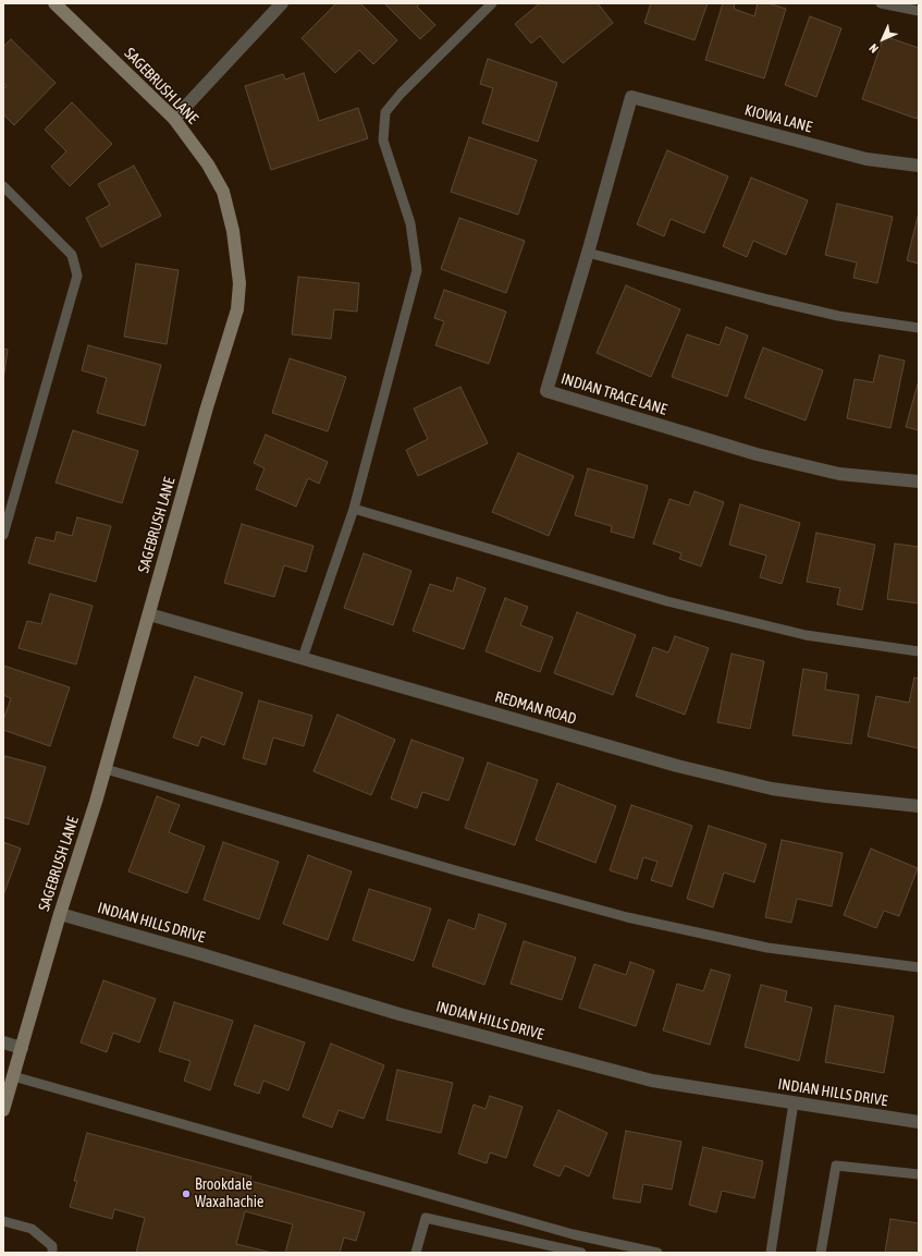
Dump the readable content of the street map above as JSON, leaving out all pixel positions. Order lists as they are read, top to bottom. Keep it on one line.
{"streets":{"street":["SAGEBRUSH LANE","KIOWA LANE","INDIAN TRACE LANE","REDMAN ROAD","INDIAN HILLS DRIVE"]},"crossings":[["SAGEBRUSH LANE","REDMAN ROAD"],["SAGEBRUSH LANE","INDIAN HILLS DRIVE"],["KIOWA LANE","INDIAN TRACE LANE"]],"places":["Brookdale Waxahachie"],"north":"bottom left"}
